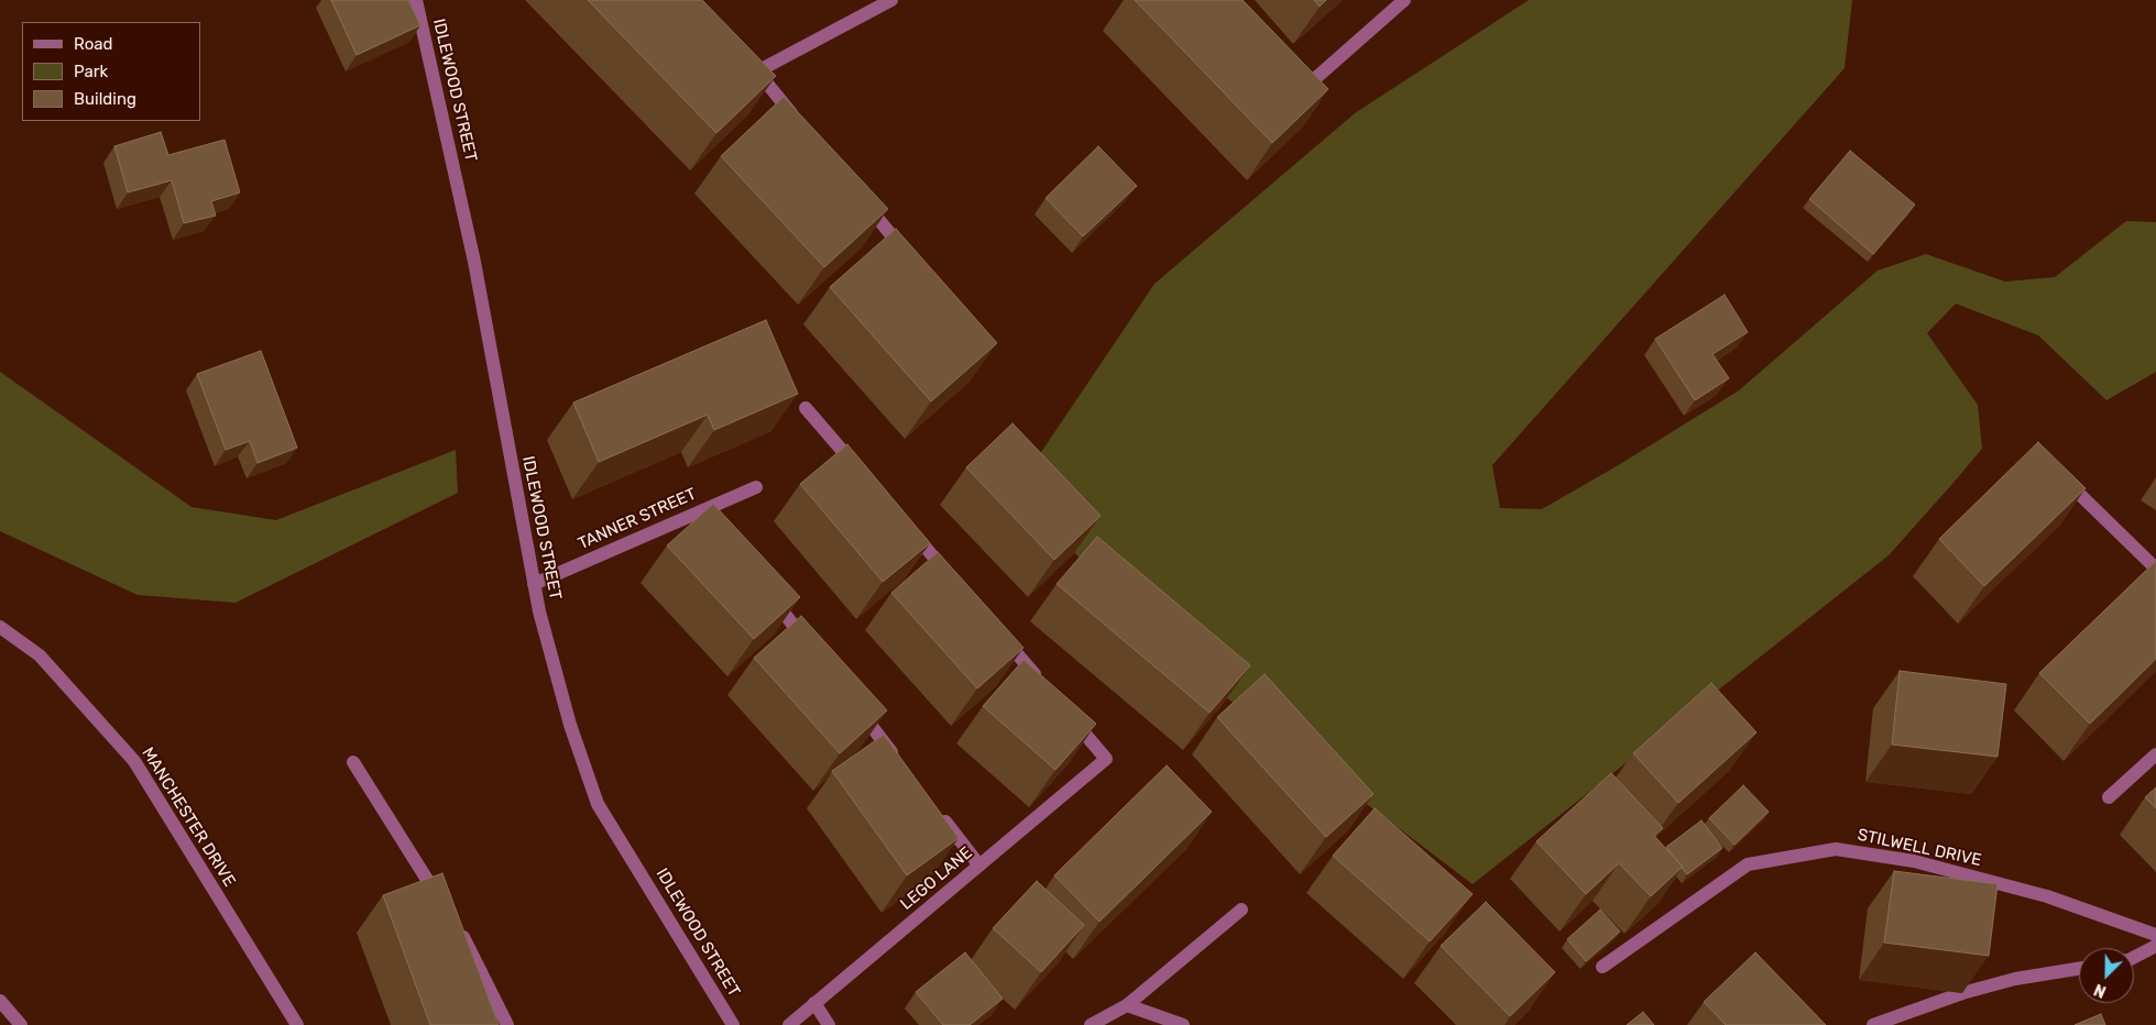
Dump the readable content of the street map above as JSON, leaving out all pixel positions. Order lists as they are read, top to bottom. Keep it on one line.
{"streets":{"street":["IDLEWOOD STREET","TANNER STREET","MANCHESTER DRIVE","STILWELL DRIVE","LEGO LANE"]},"crossings":[["IDLEWOOD STREET","TANNER STREET"]],"legend":["Road","Park","Building"],"north":"bottom left"}
